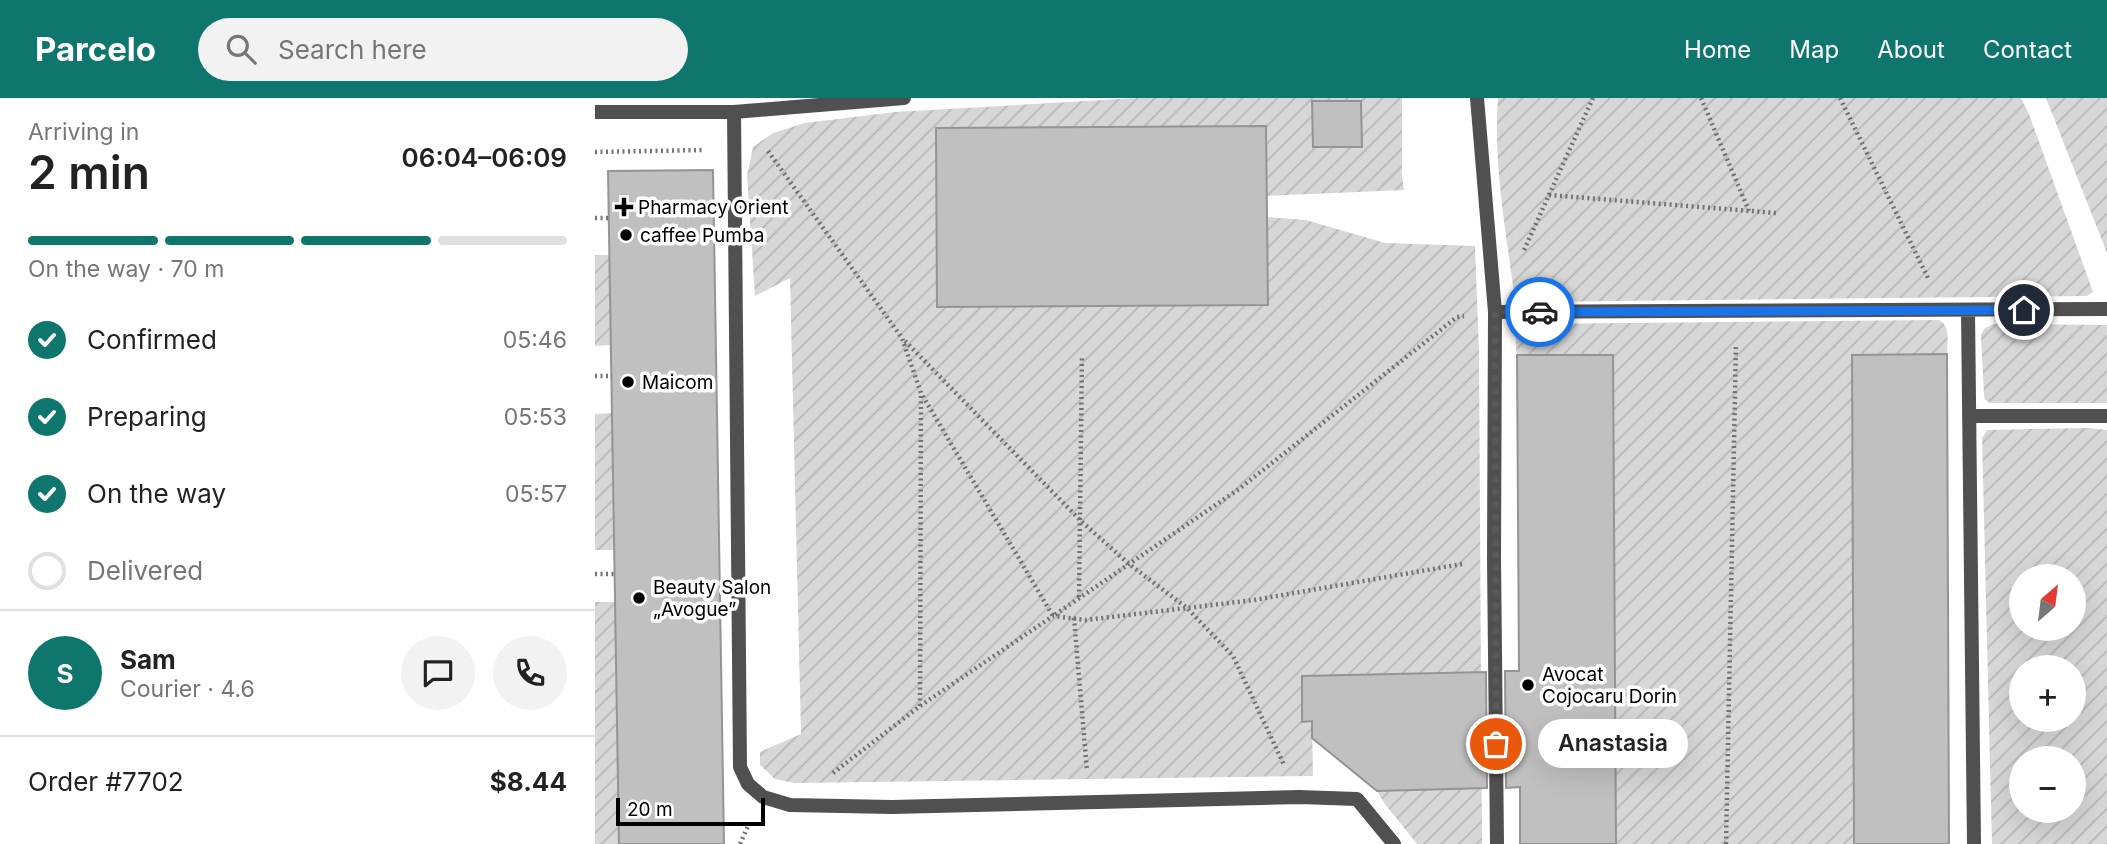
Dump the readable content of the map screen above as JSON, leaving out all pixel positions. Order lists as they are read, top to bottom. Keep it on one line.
{"places":{"health":["Pharmacy Orient"],"other":["caffee Pumba","Maicom","Beauty Salon „Avogue”","Avocat Cojocaru Dorin","Anastasia"]},"scale_bar":"20 m","north":"top right","page":{"header":"Parcelo","search":"Search here","nav":["Home","Map","About","Contact"],"heading":["2 min","Arriving in","06:04–06:09"],"panel":["Sam","Courier · 4.6","Order #7702","$8.44"],"bar":"On the way · 70 m","list":[["Confirmed","05:46"],["Preparing","05:53"],["On the way","05:57"],"Delivered"],"map_buttons":["+","−"],"round":"S","bubble":"Anastasia","scale":"20 m"}}
